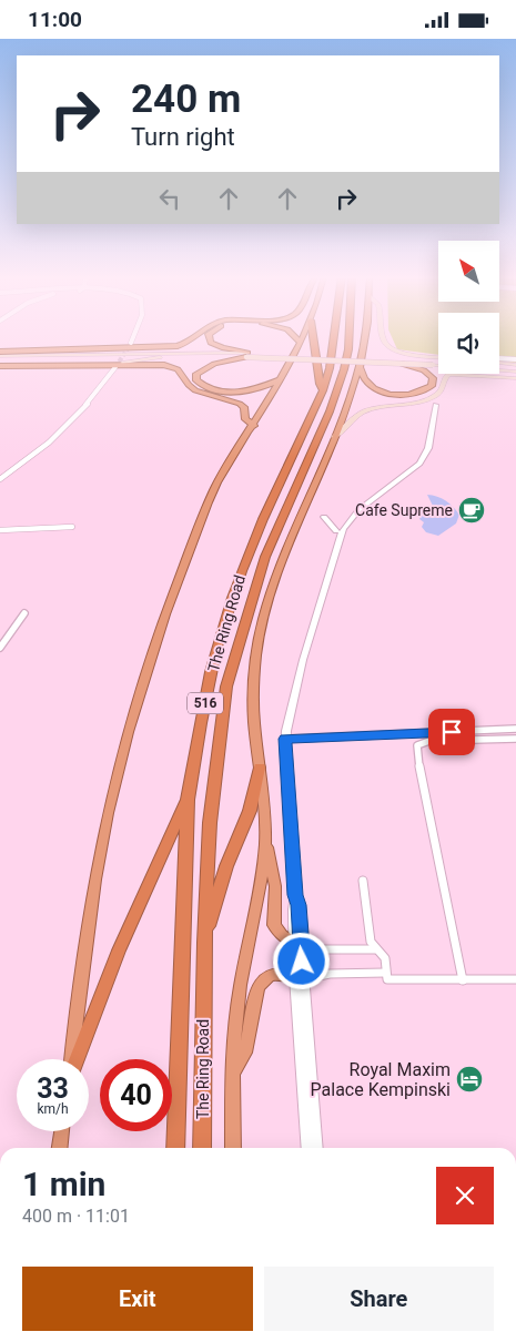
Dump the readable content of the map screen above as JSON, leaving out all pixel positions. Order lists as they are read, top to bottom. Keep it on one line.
{"streets":{"highway":["The Ring Road","516"]},"crossings":[["The Ring Road","516"]],"places":{"cafe":["Cafe Supreme"],"hotel":["Royal Maxim Palace Kempinski"]},"north":"top left","page":{"status":"11:00","turn":["240 m","Turn right"],"speed":"33 km/h","limit":"40","heading":["1 min","400 m · 11:01"],"buttons":["Exit","Share"]}}
